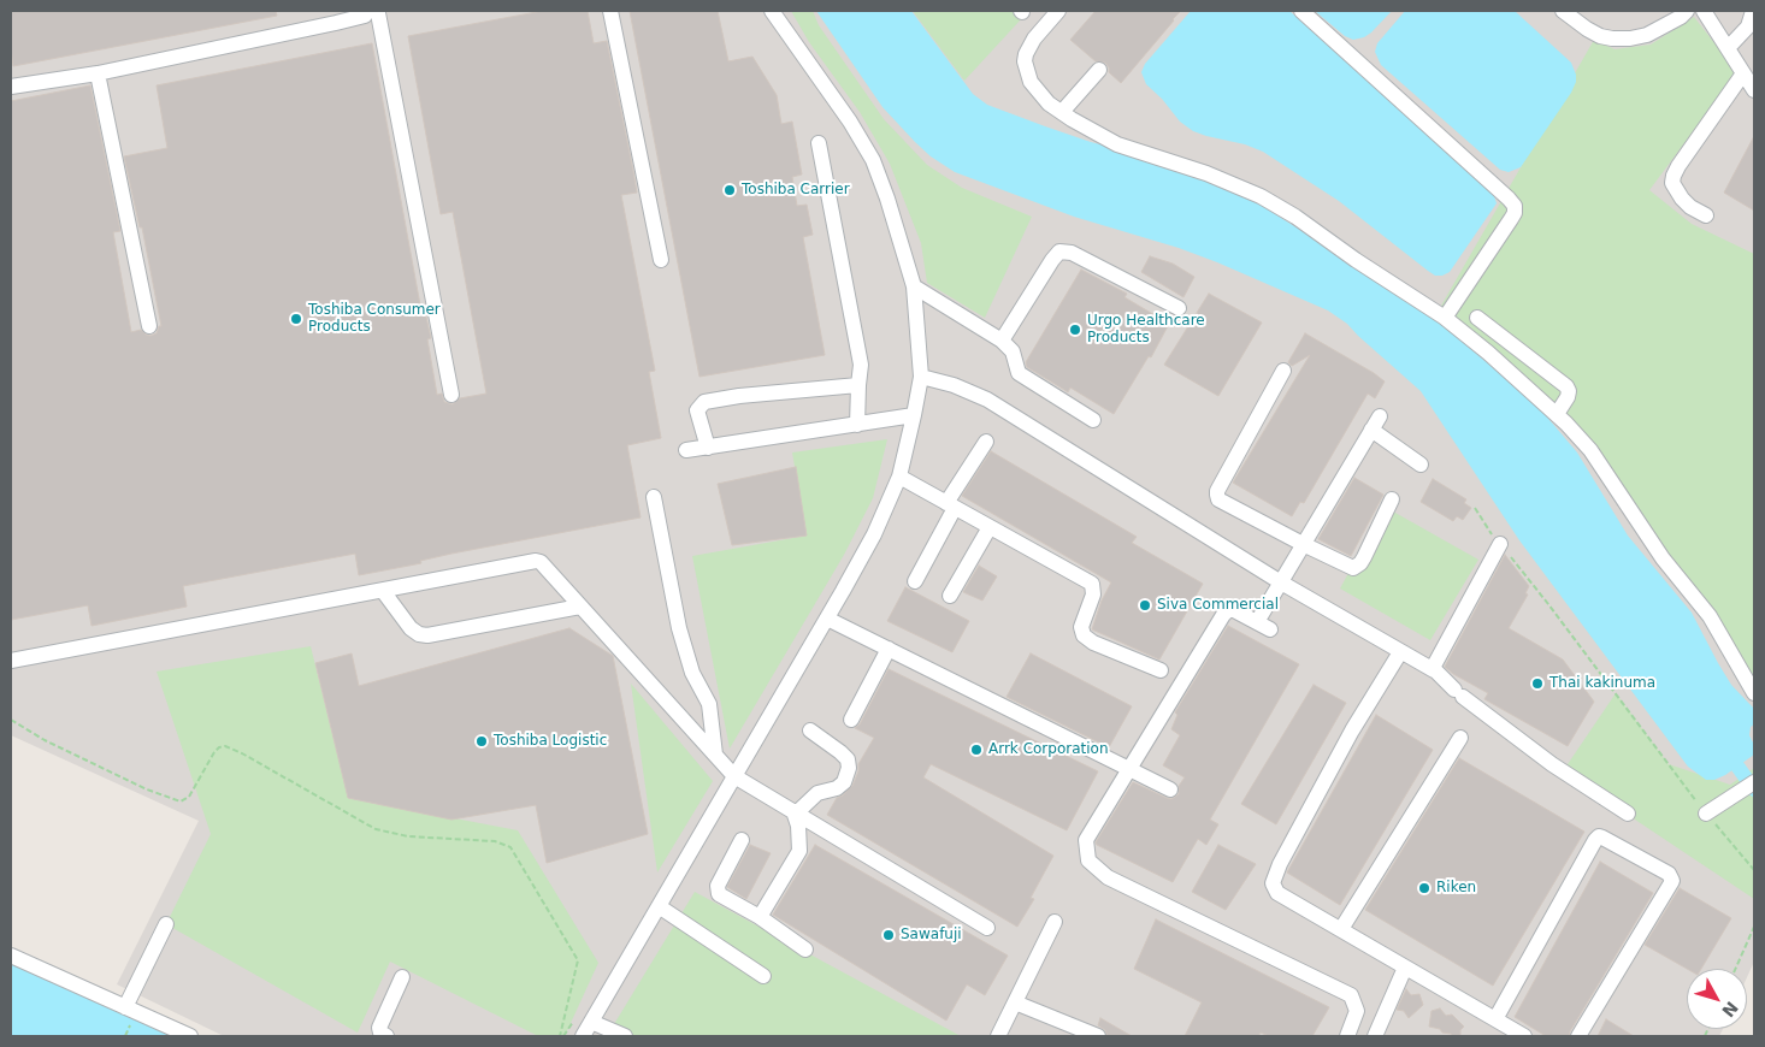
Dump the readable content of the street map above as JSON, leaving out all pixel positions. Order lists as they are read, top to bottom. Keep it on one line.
{"places":["Toshiba Carrier","Toshiba Consumer Products","Urgo Healthcare Products","Siva Commercial","Thai kakinuma","Toshiba Logistic","Arrk Corporation","Riken","Sawafuji"],"north":"bottom right"}
